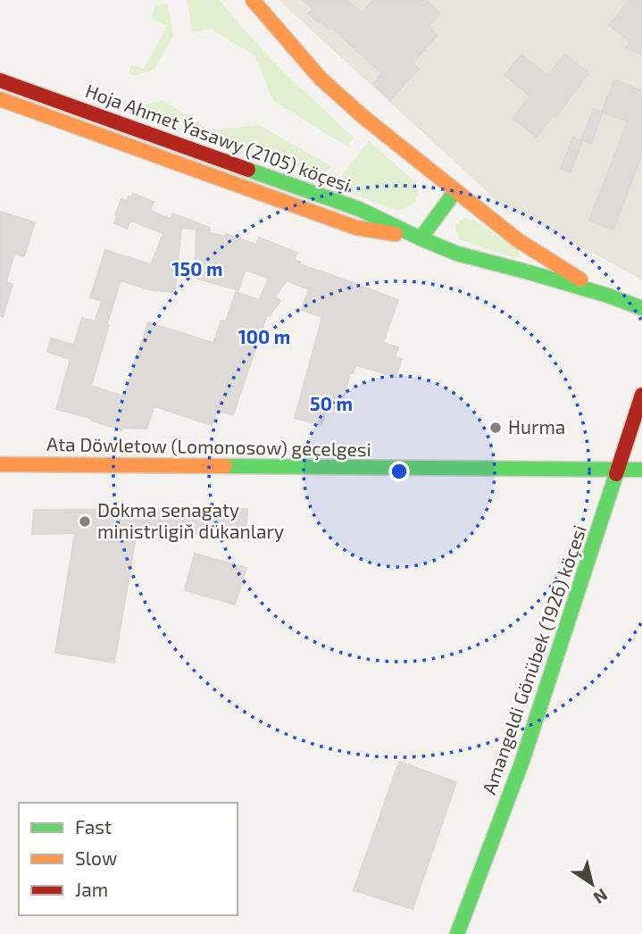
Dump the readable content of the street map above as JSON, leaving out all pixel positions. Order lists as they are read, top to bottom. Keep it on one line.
{"streets":{"street":["Hoja Ahmet Ýasawy (2105) köçesi","Ata Döwletow (Lomonosow) geçelgesi","Amangeldi Gönübek (1926) köçesi"]},"crossings":[["Ata Döwletow (Lomonosow) geçelgesi","Amangeldi Gönübek (1926) köçesi"]],"places":["Hurma","Dokma senagaty ministrligiň dükanlary"],"legend":["Fast","Slow","Jam"],"north":"bottom right","rings":["150 m","100 m","50 m"]}
